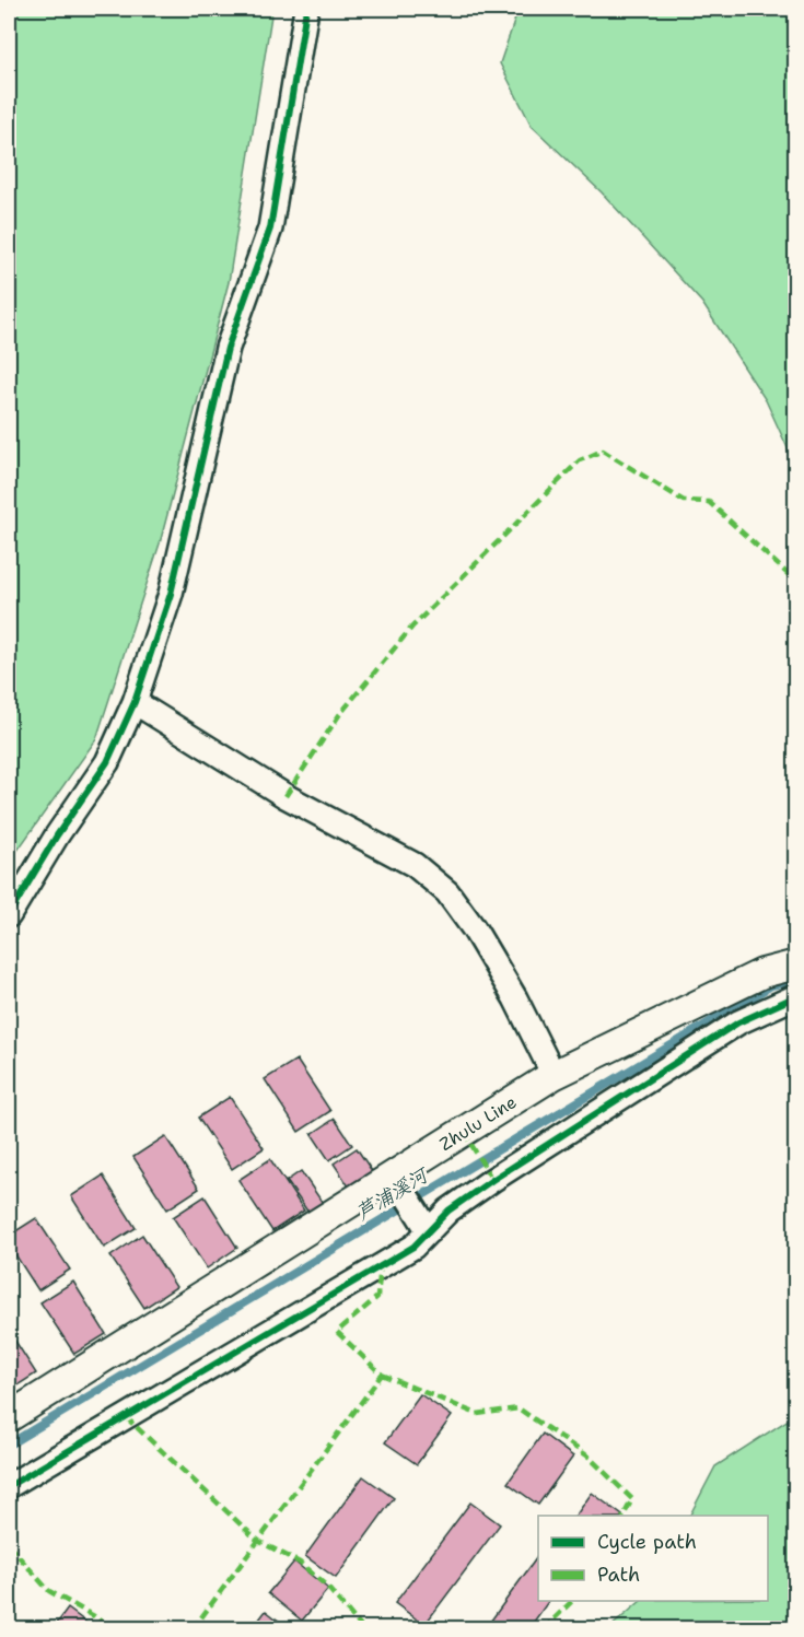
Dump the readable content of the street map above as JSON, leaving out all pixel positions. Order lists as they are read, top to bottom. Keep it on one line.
{"streets":{"street":["Zhulu Line"]},"water":["芦浦溪河"],"legend":["Cycle path","Path"]}
